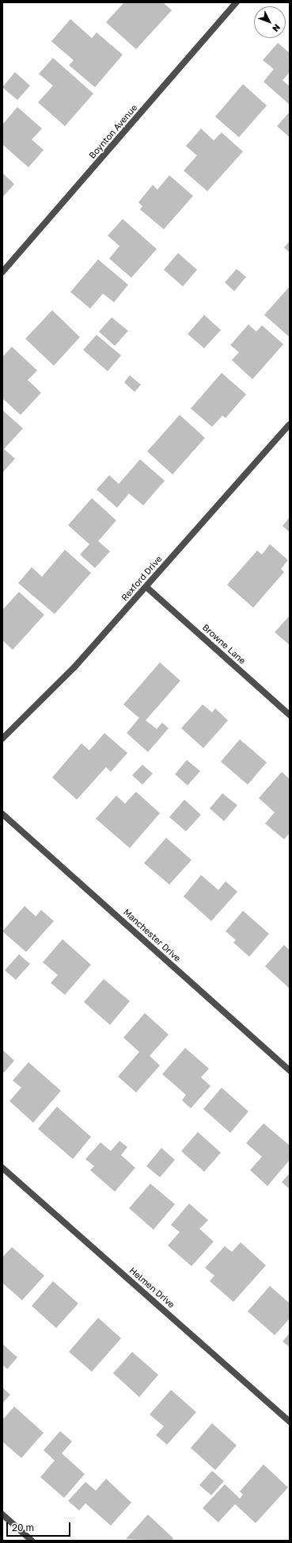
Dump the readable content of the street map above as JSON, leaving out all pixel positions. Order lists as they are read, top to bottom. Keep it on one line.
{"streets":{"street":["Boynton Avenue","Rexford Drive","Browne Lane","Manchester Drive","Helmen Drive"]},"crossings":[["Rexford Drive","Browne Lane"]],"scale_bar":"20 m","north":"bottom right"}
